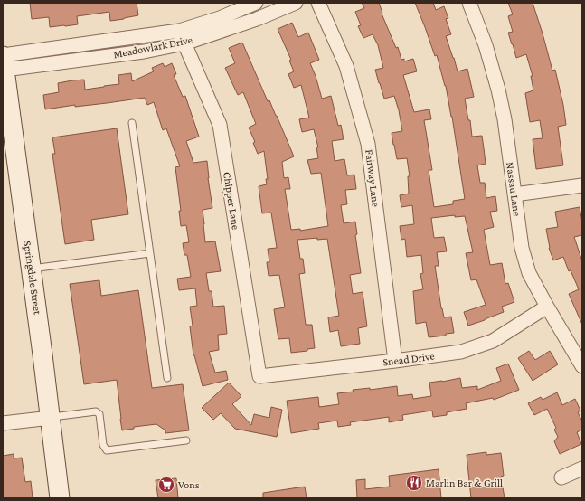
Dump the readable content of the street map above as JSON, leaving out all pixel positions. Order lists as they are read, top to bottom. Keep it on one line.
{"streets":{"main road":["Springdale Street"],"street":["Meadowlark Drive","Fairway Lane","Nassau Lane","Chipper Lane","Snead Drive"]},"crossings":[["Meadowlark Drive","Chipper Lane"],["Meadowlark Drive","Springdale Street"],["Fairway Lane","Snead Drive"],["Nassau Lane","Snead Drive"],["Chipper Lane","Snead Drive"]],"places":{"restaurant":["Marlin Bar & Grill"],"supermarket":["Vons"]}}
